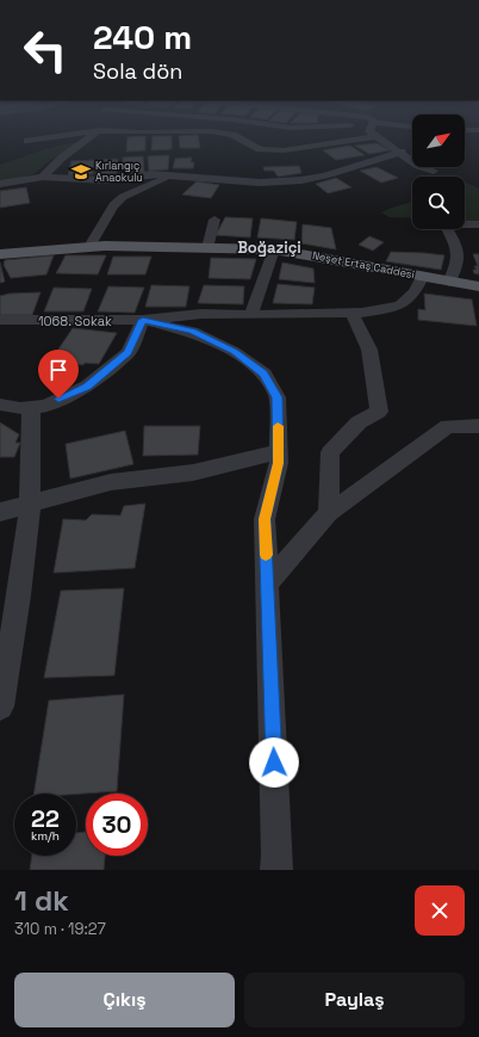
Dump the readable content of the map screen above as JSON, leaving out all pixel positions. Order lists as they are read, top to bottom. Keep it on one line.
{"streets":{"main road":["Neşet Ertaş Caddesi"],"street":["1068. Sokak"]},"districts":["Boğaziçi"],"places":{"school or university":["Kırlangıç Anaokulu"]},"north":"top right","page":{"turn":["240 m","Sola dön"],"speed":"22 km/h","limit":"30","heading":["1 dk","310 m · 19:27"],"buttons":["Çıkış","Paylaş"]}}
